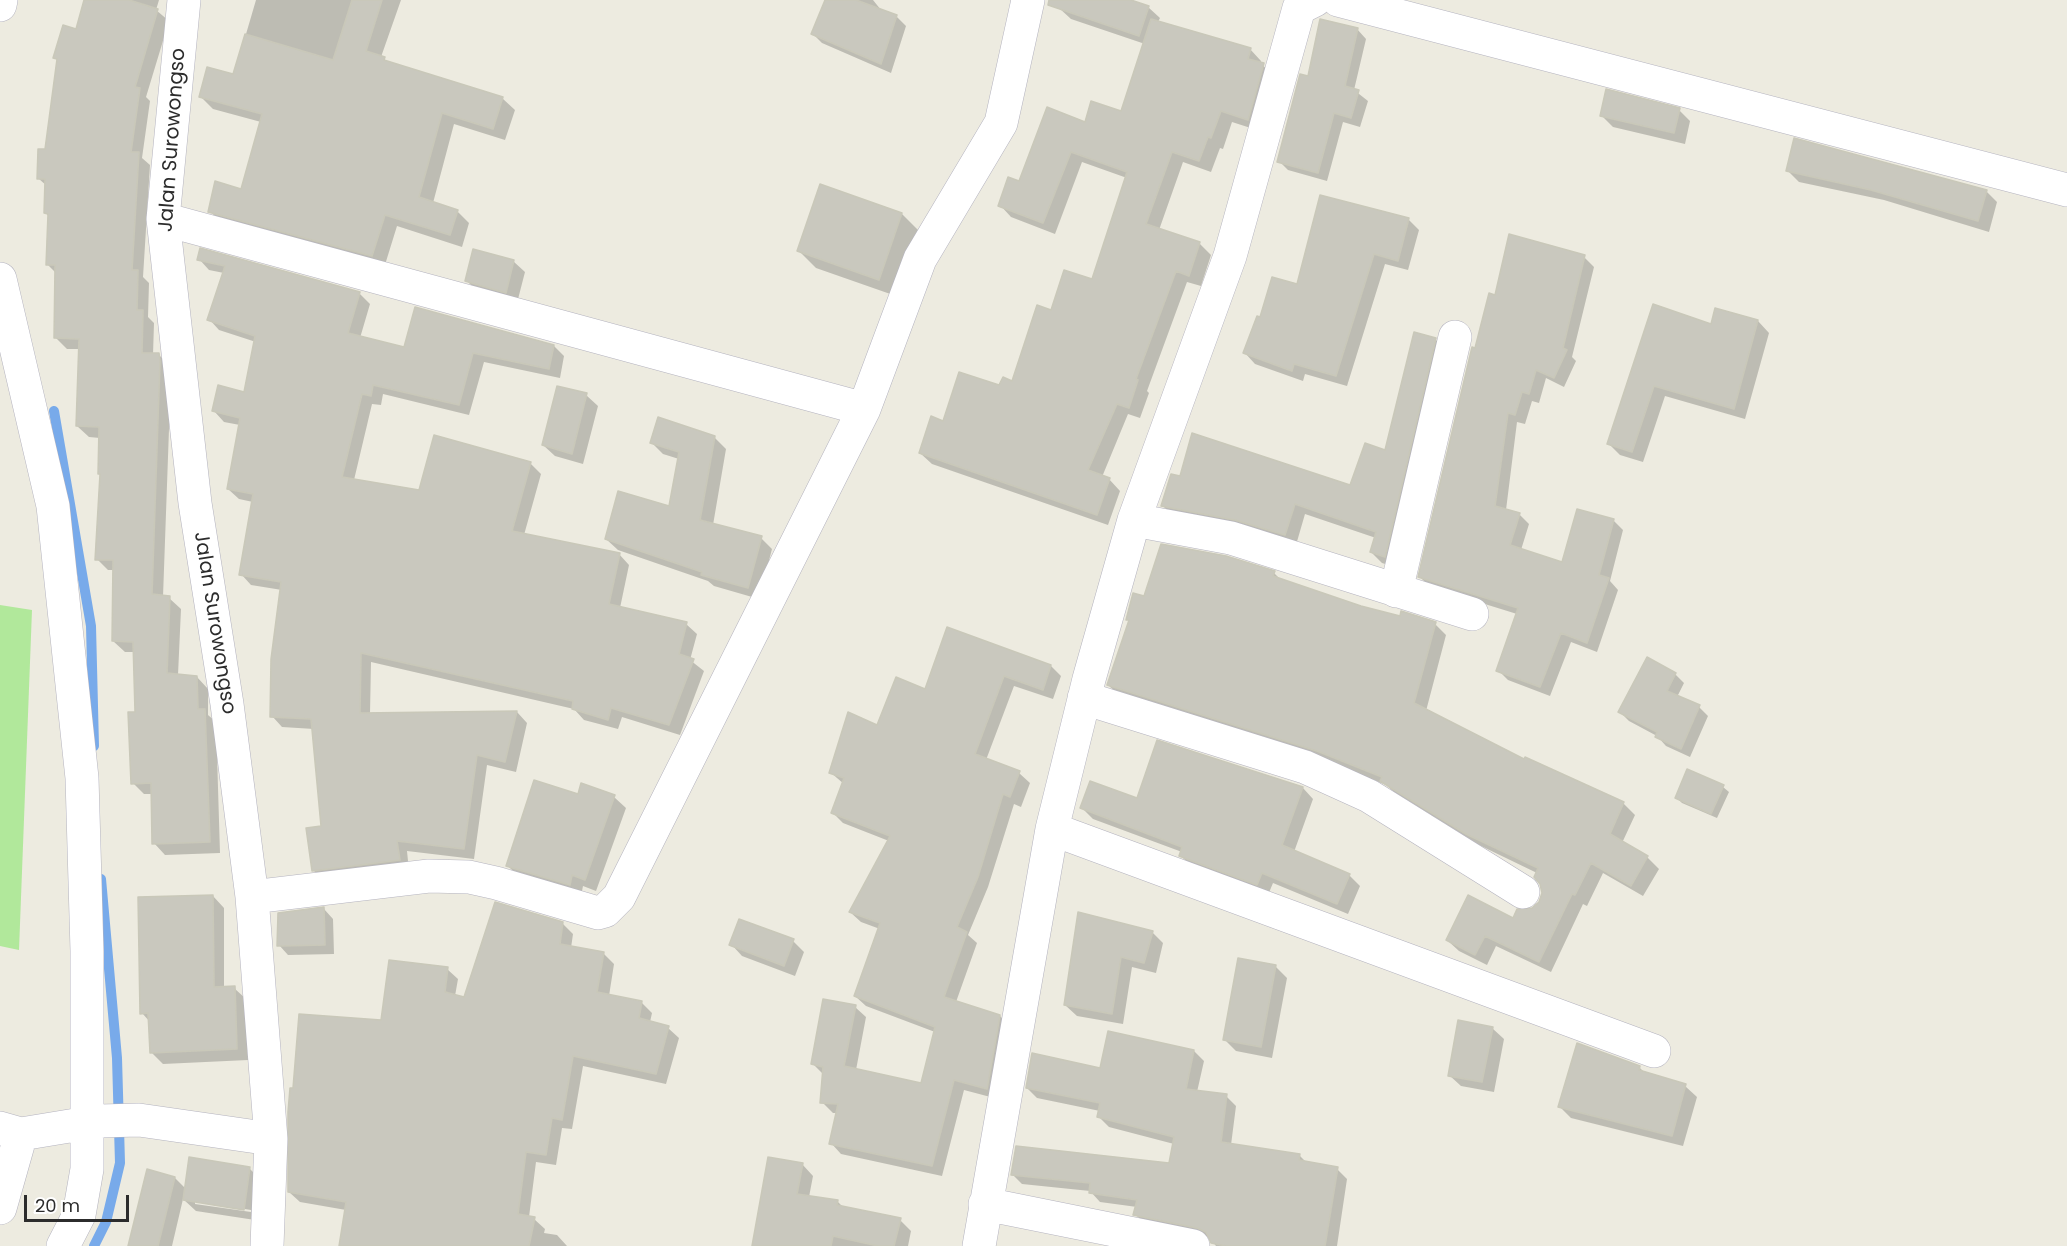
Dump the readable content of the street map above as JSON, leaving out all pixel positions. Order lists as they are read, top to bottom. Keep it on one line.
{"streets":{"street":["Jalan Surowongso"]},"scale_bar":"20 m"}
